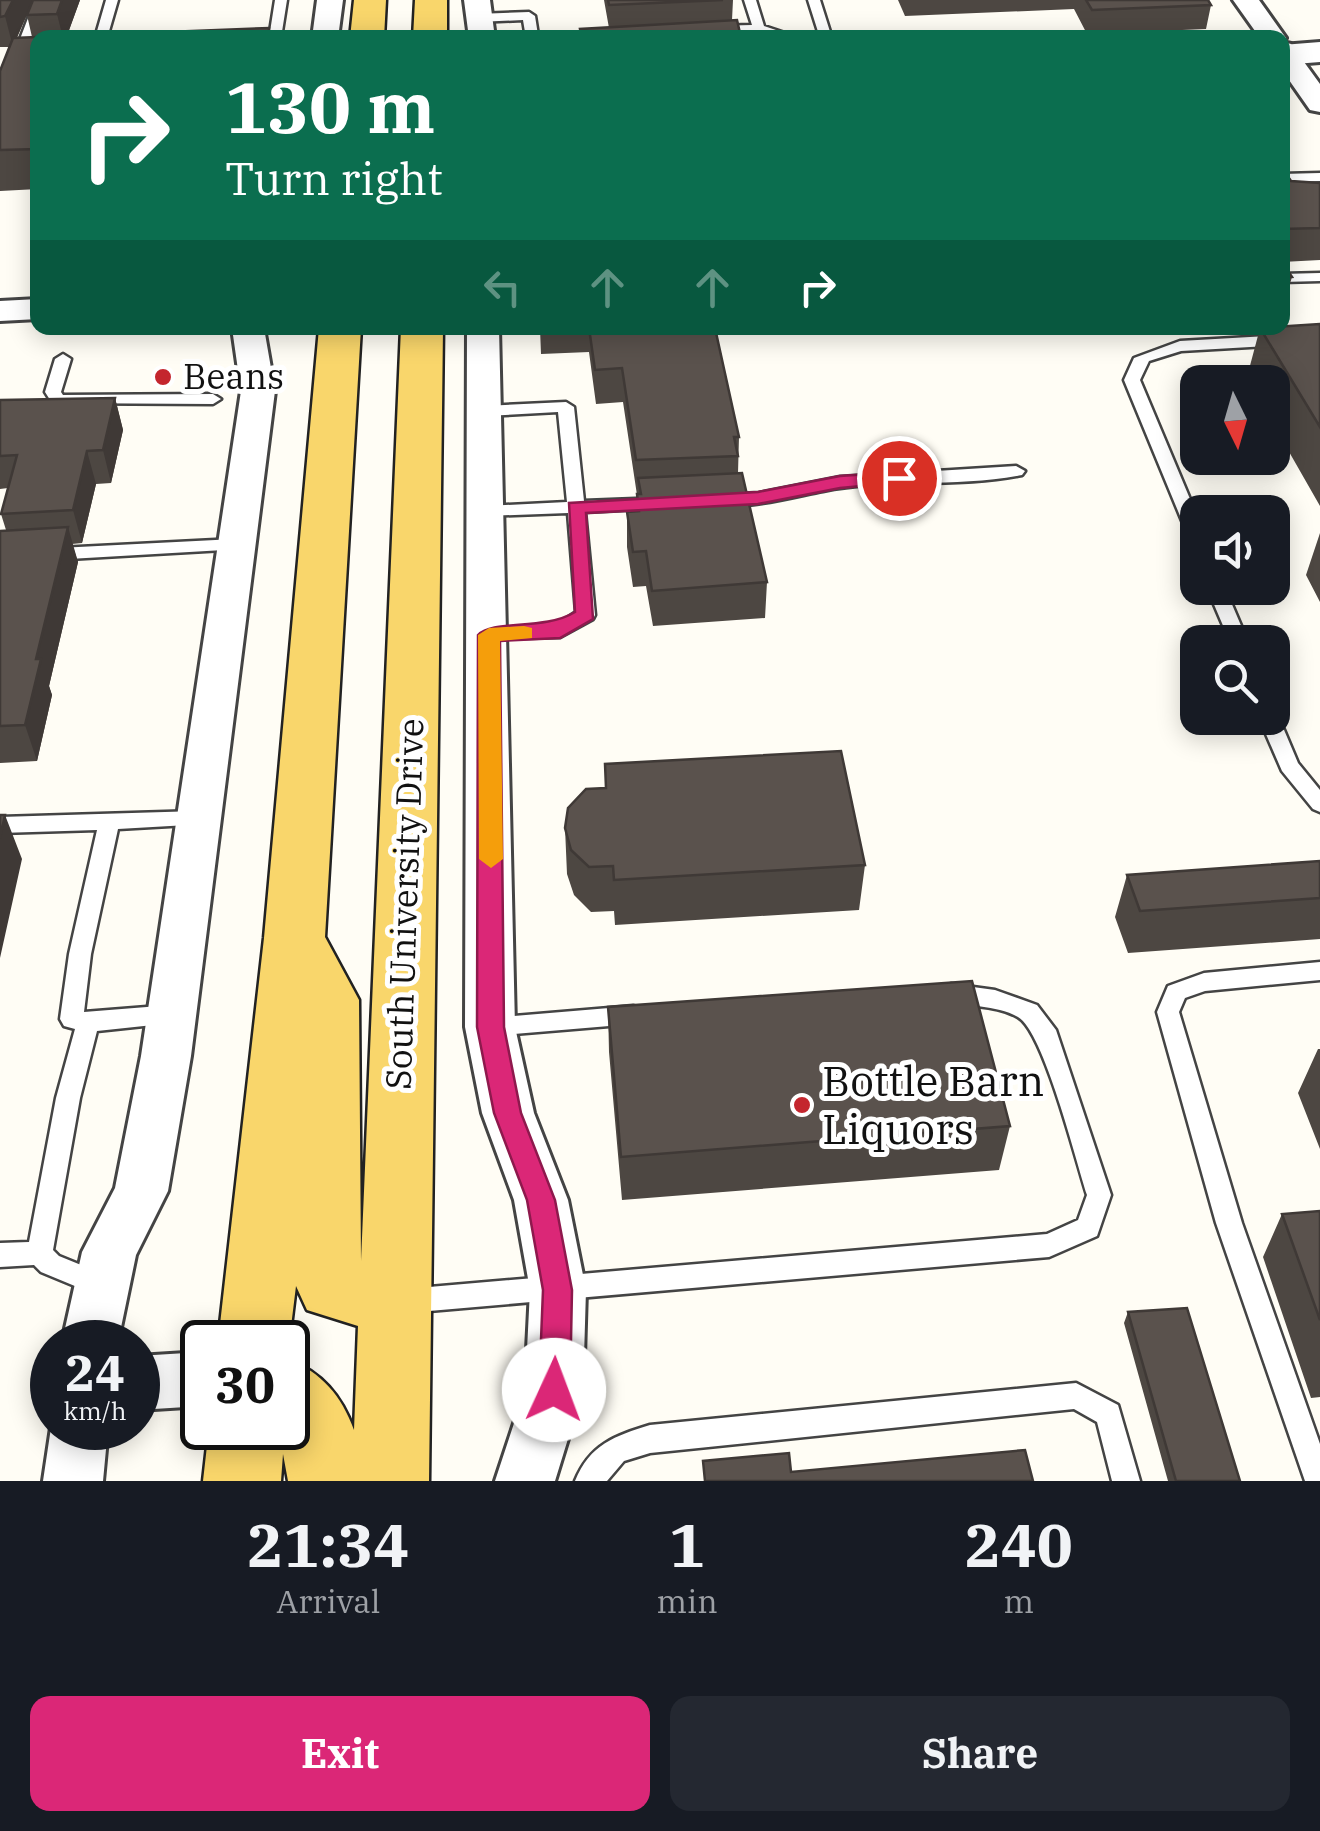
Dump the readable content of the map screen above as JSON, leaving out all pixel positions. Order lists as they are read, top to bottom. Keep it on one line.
{"streets":{"main road":["South University Drive"]},"places":["Beans","Bottle Barn Liquors"],"north":"bottom","page":{"turn":["130 m","Turn right"],"speed":"24 km/h","limit":"30","eta":["21:34","Arrival","1","min","240","m"],"buttons":["Exit","Share"]}}
